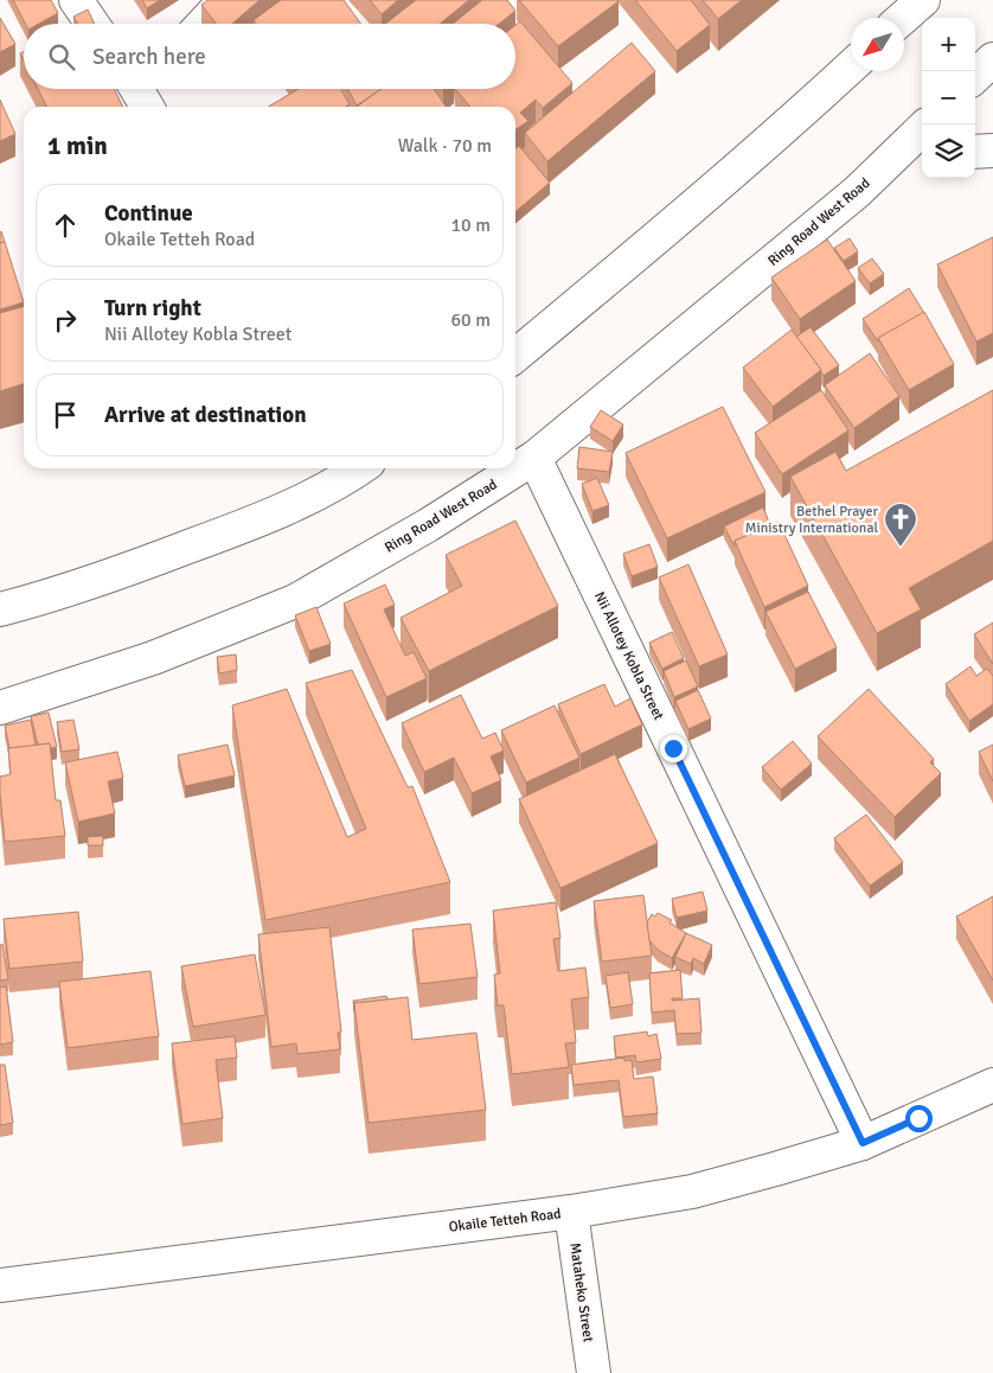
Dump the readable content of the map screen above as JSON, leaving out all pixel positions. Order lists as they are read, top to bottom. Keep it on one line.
{"streets":{"main road":["Ring Road West Road","Nii Allotey Kobla Street","Okaile Tetteh Road","Mataheko Street"]},"crossings":[["Ring Road West Road","Nii Allotey Kobla Street"],["Nii Allotey Kobla Street","Okaile Tetteh Road"],["Okaile Tetteh Road","Mataheko Street"]],"places":{"church":["Bethel Prayer Ministry International"]},"north":"bottom left","page":{"map_buttons":["+","−"],"search":"Search here","heading":["1 min","Walk · 70 m"],"list":[["Continue","Okaile Tetteh Road","10 m"],["Turn right","Nii Allotey Kobla Street","60 m"],"Arrive at destination"]}}
